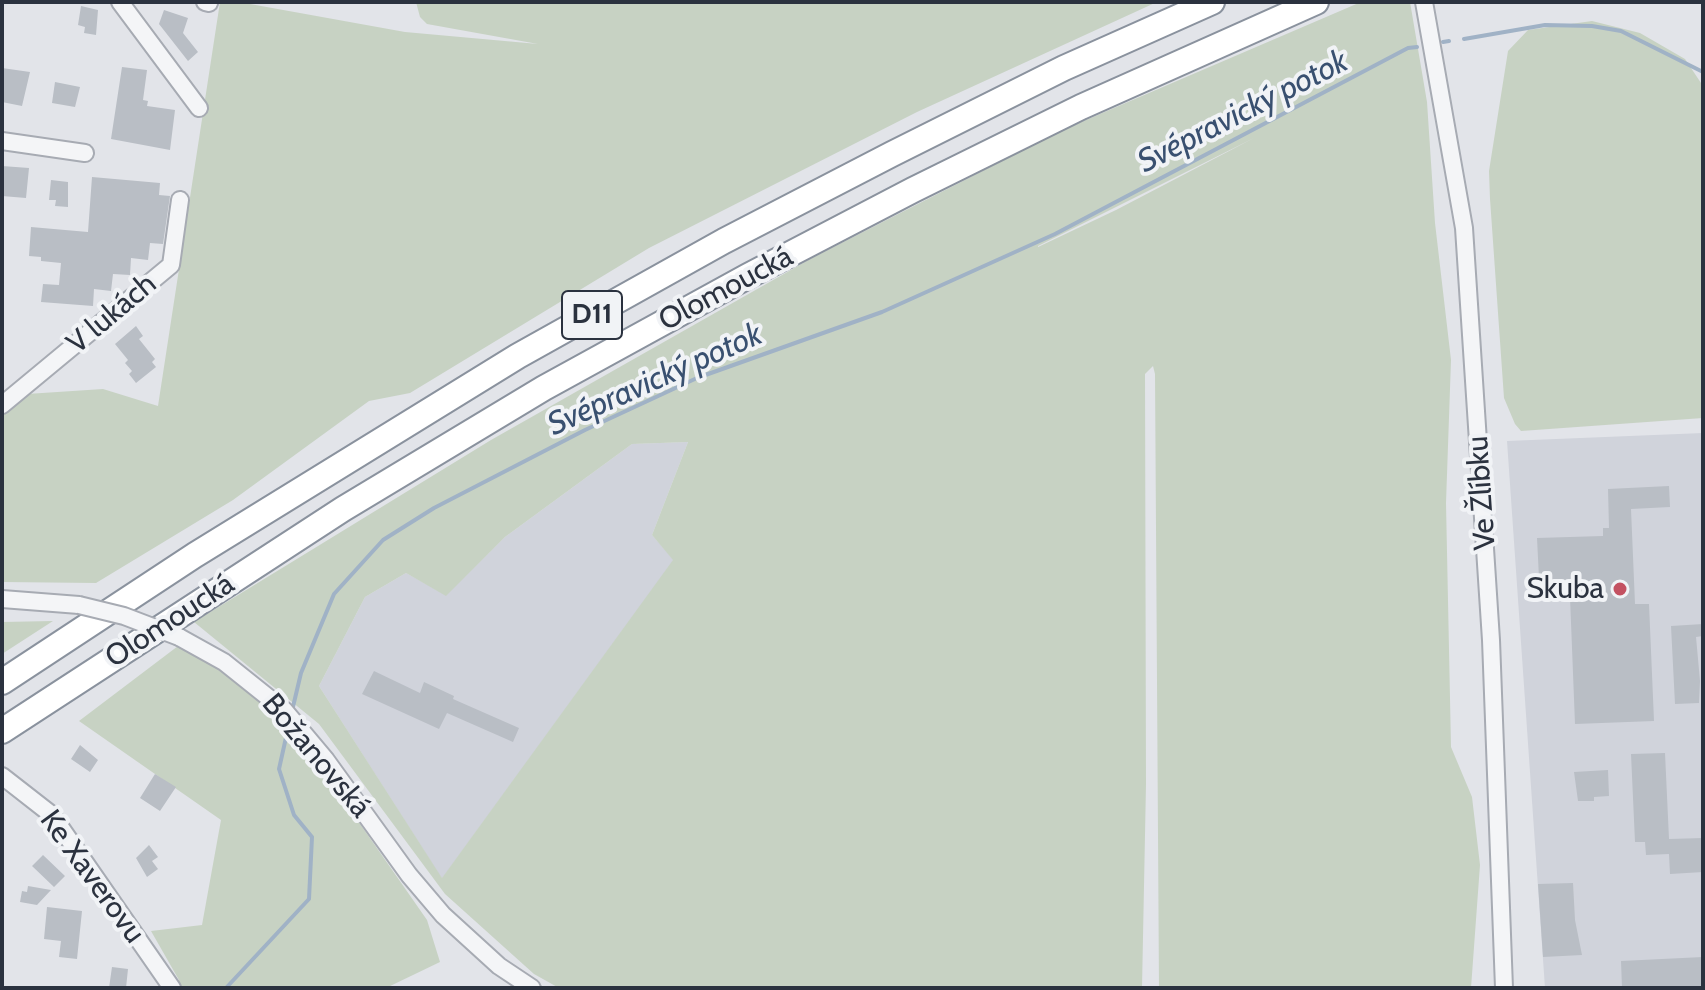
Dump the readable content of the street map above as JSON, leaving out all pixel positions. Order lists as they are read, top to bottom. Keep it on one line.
{"streets":{"highway":["Olomoucká","D11"],"street":["V lukách","Ve Žlíbku","Božanovská","Ke Xaverovu"]},"water":["Svépravický potok"],"places":["Skuba"]}
